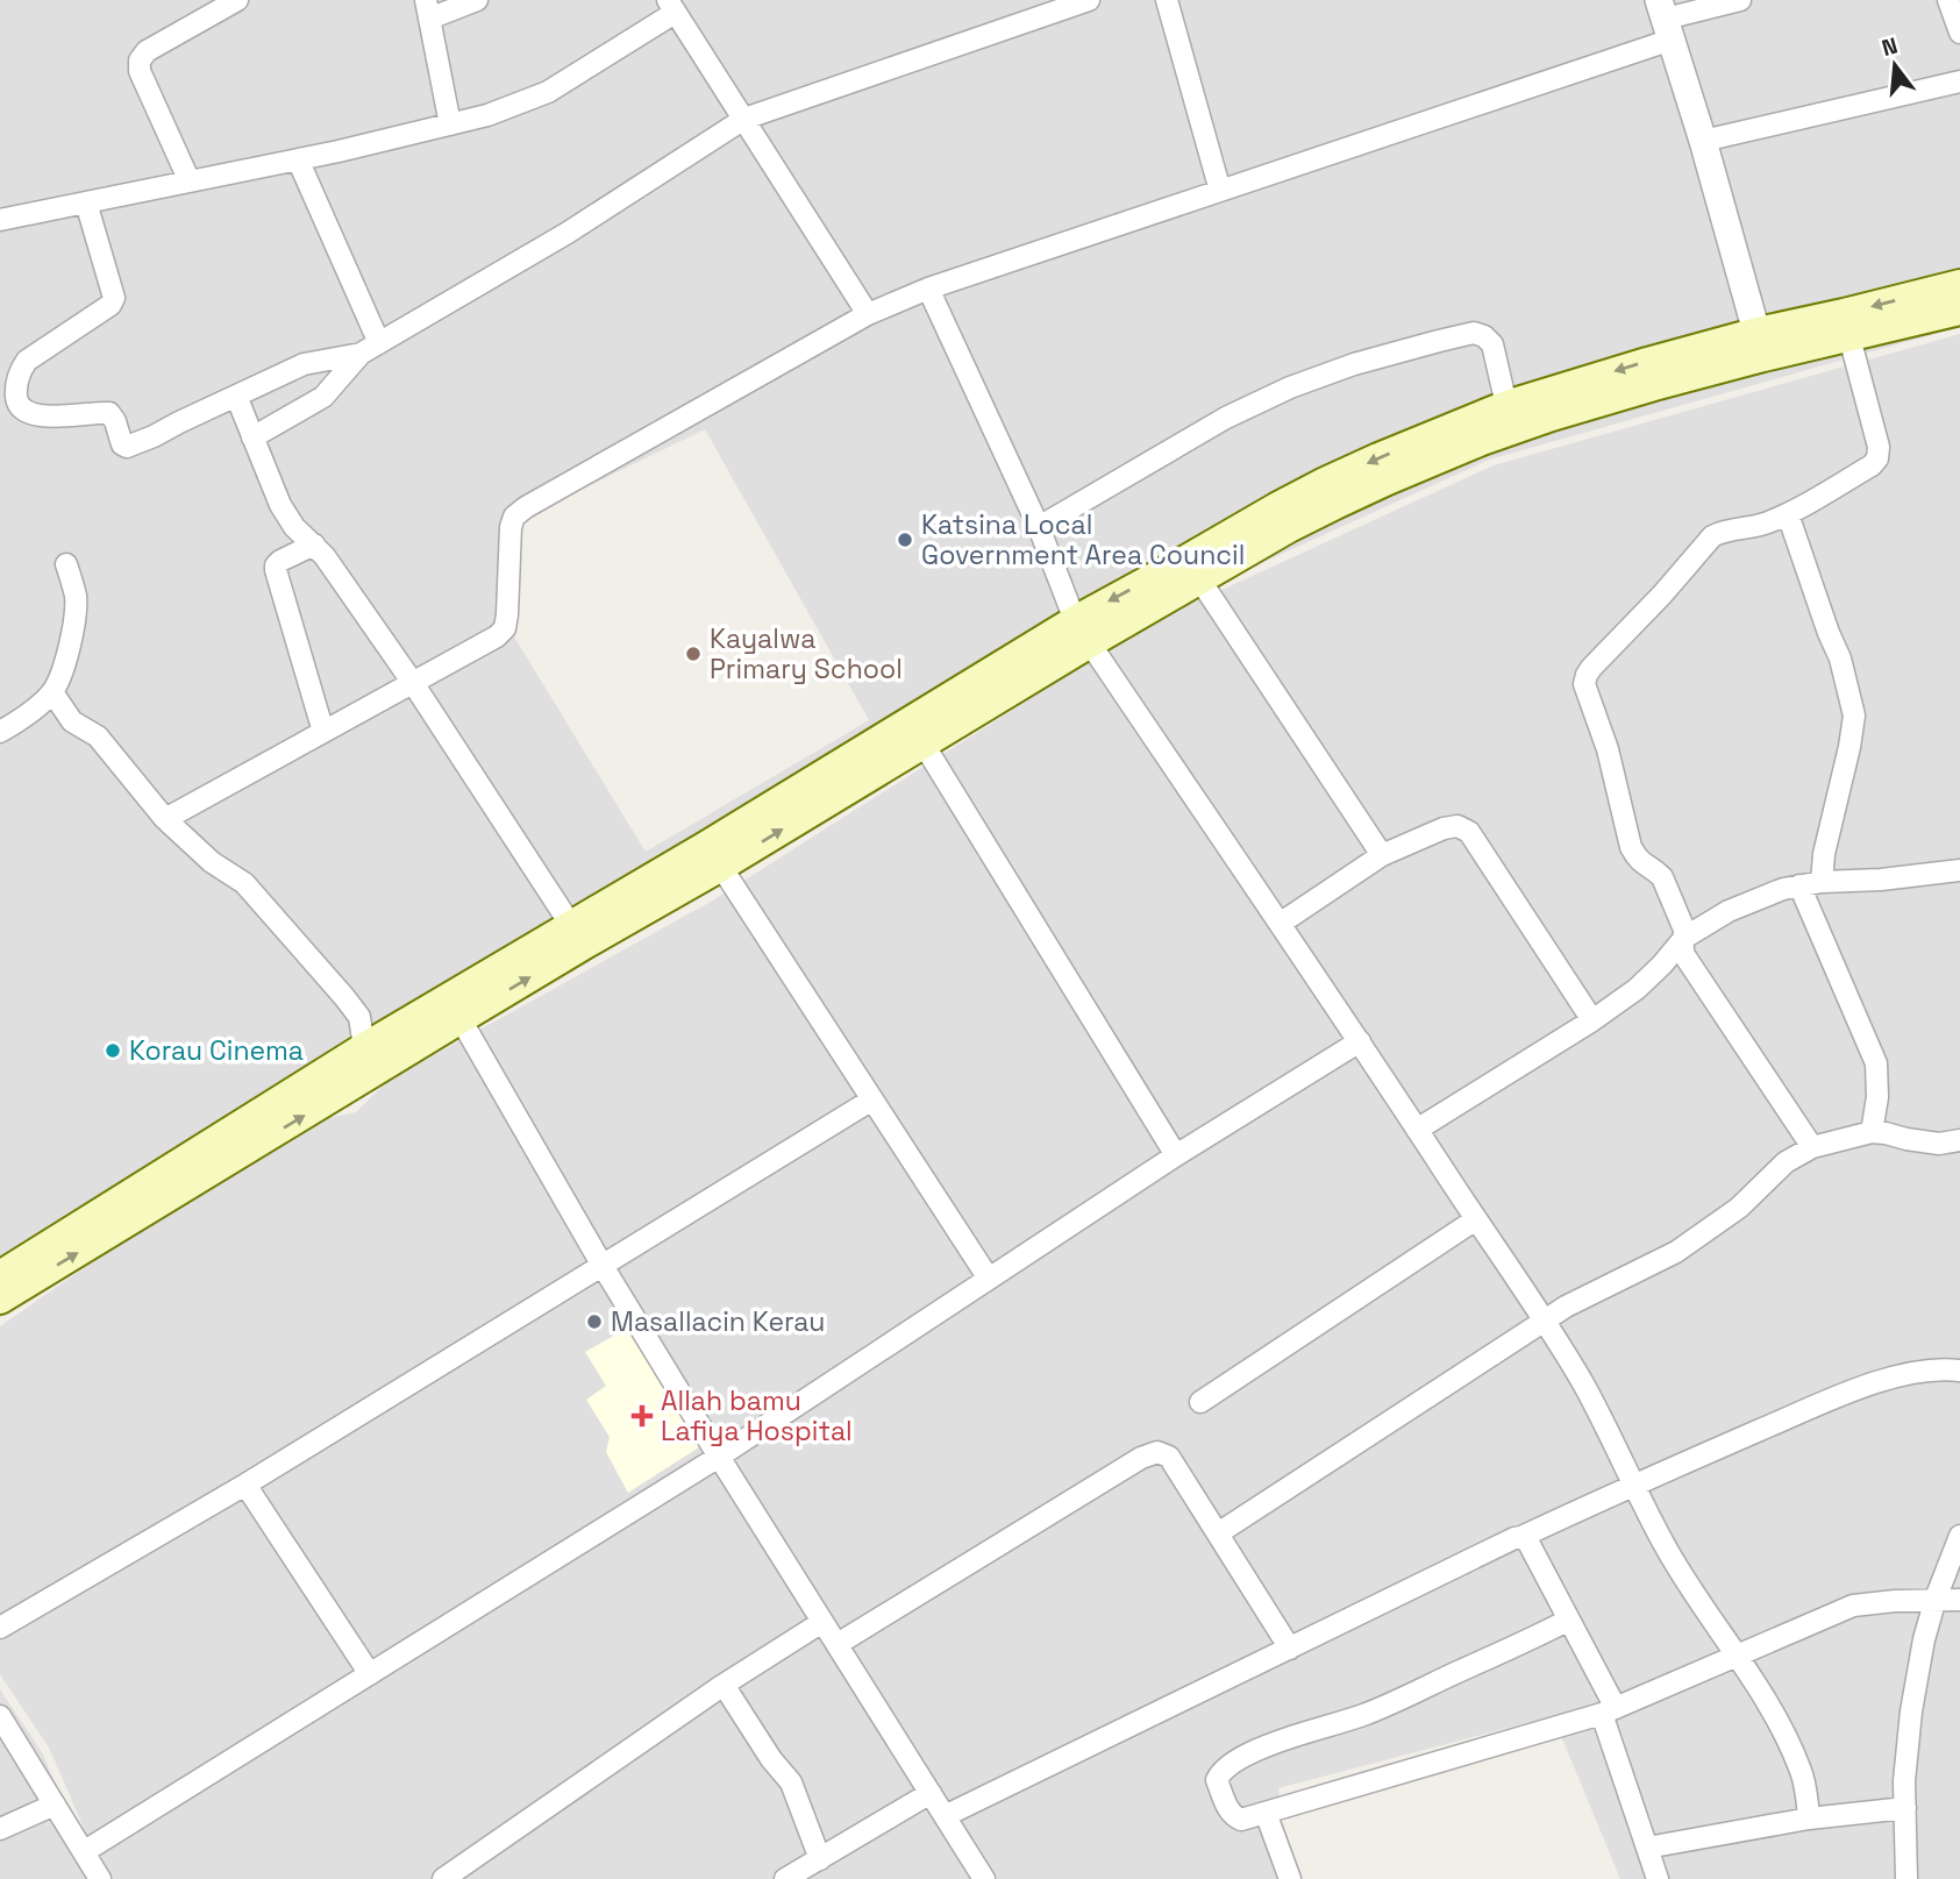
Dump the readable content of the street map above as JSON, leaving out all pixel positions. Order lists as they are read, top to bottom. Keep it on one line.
{"places":{"other":["Katsina Local Government Area Council","Kayalwa Primary School","Korau Cinema","Masallacin Kerau"],"health":["Allah bamu Lafiya Hospital"]},"north":"top"}
